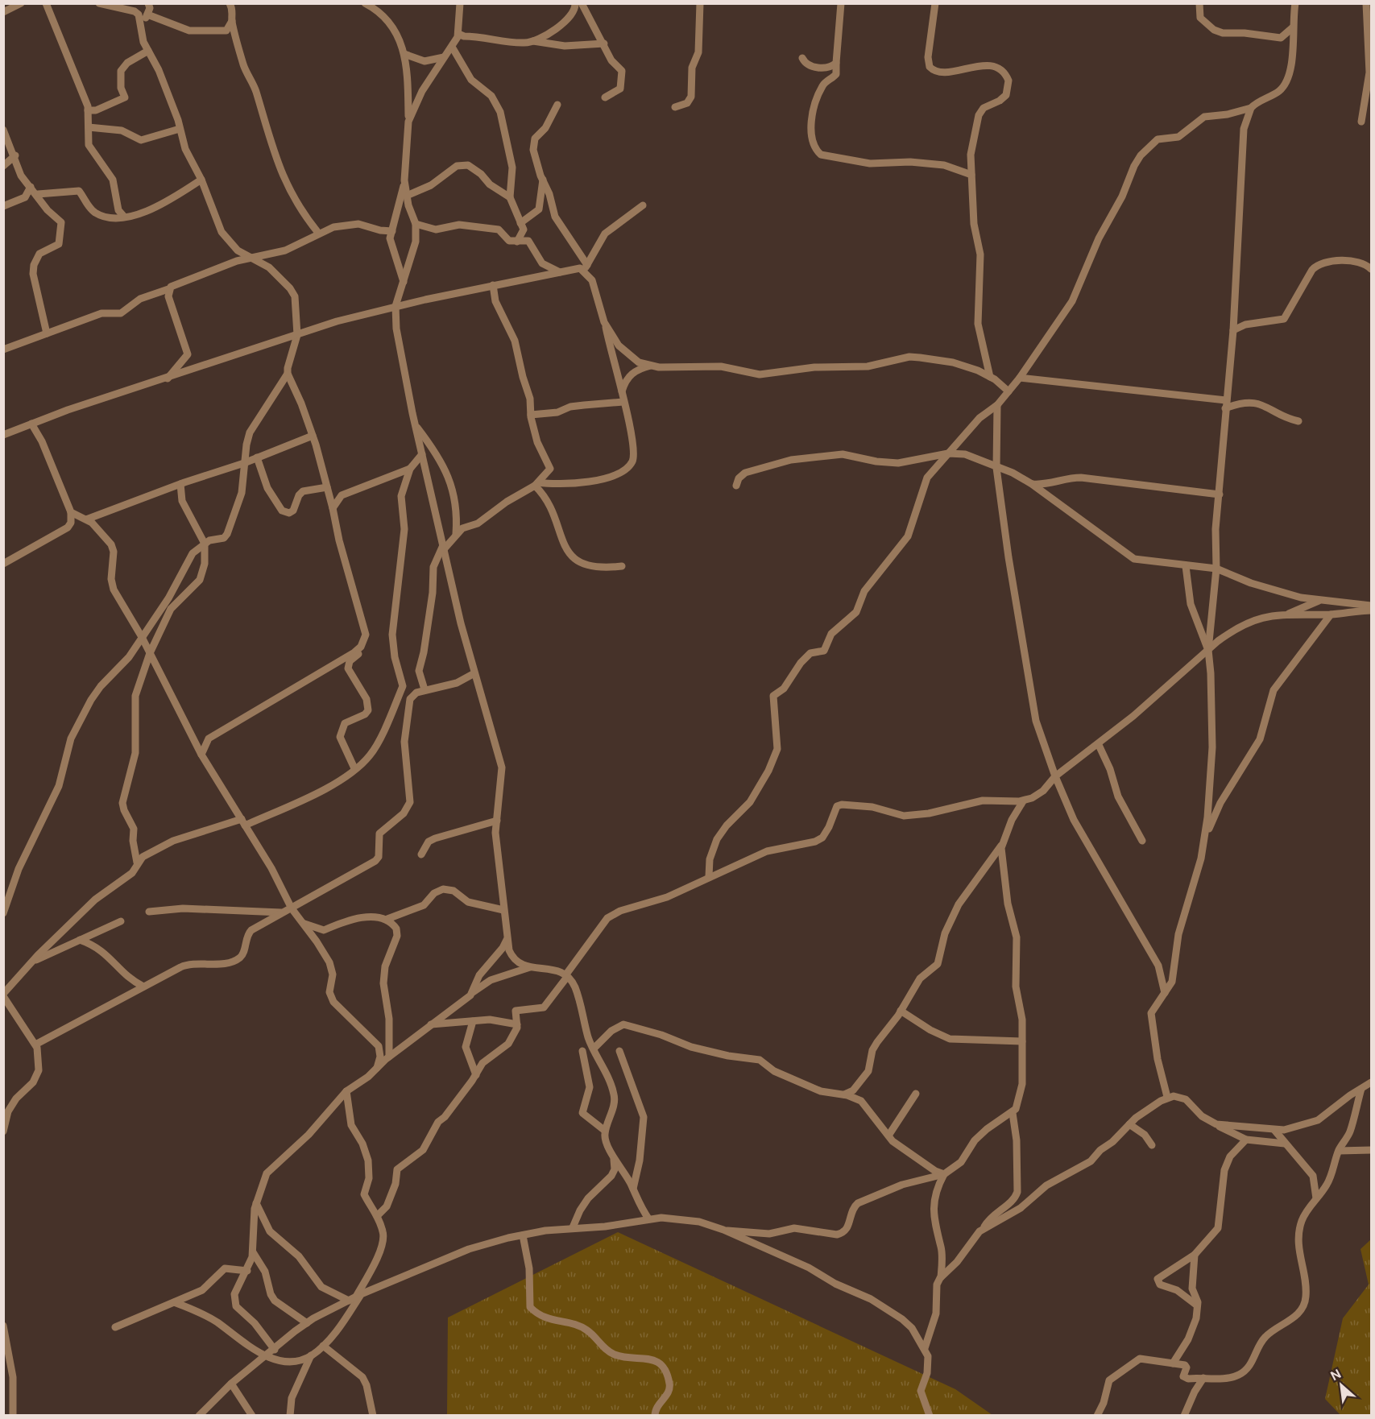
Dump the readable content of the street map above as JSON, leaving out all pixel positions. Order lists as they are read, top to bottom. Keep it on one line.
{"north":"top left"}
